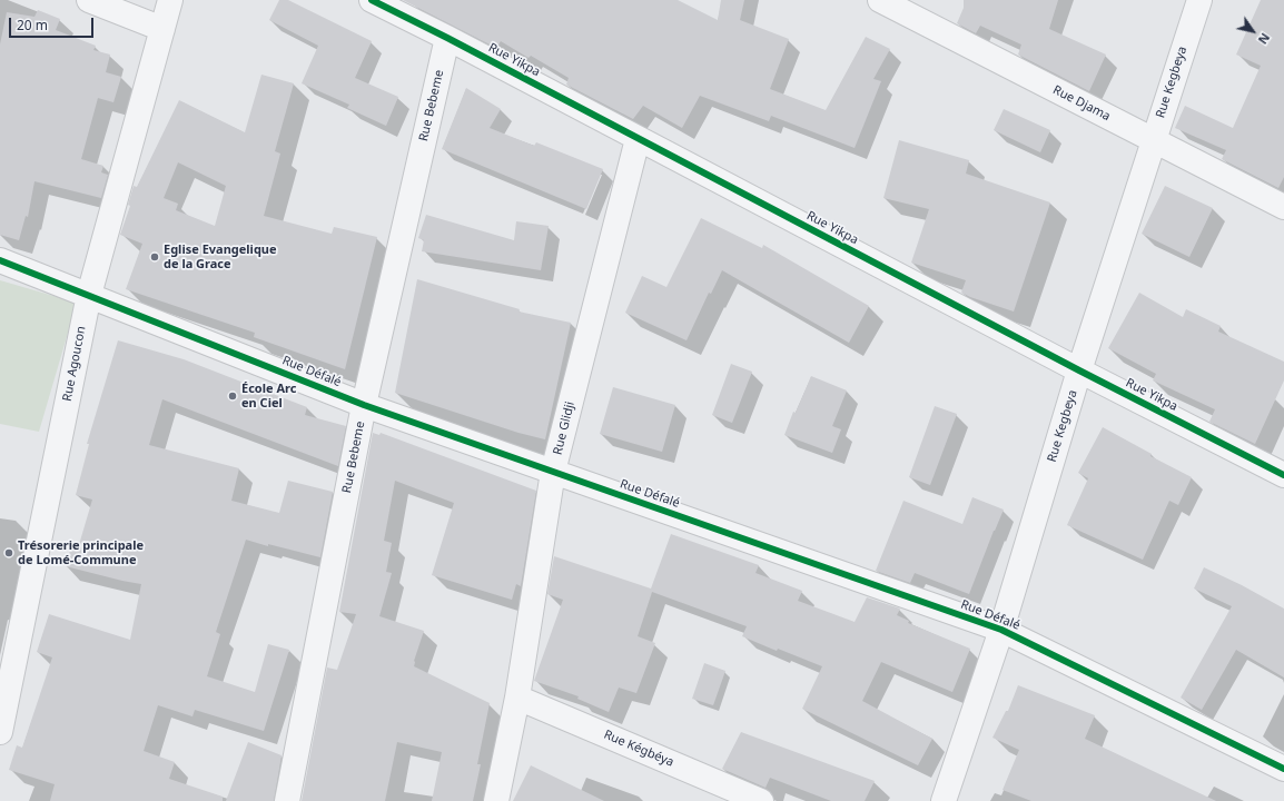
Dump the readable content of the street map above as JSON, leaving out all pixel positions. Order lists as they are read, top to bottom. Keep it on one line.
{"streets":{"street":["Rue Yikpa","Rue Kegbeya","Rue Djama","Rue Bebeme","Rue Agoucon","Rue Défalé","Rue Glidji","Rue Kégbéya"]},"crossings":[["Rue Yikpa","Rue Kegbeya"],["Rue Yikpa","Rue Bebeme"],["Rue Yikpa","Rue Glidji"],["Rue Kegbeya","Rue Djama"],["Rue Kegbeya","Rue Défalé"],["Rue Bebeme","Rue Défalé"],["Rue Agoucon","Rue Défalé"],["Rue Défalé","Rue Glidji"],["Rue Glidji","Rue Kégbéya"]],"places":["Eglise Evangelique de la Grace","École Arc en Ciel","Trésorerie principale de Lomé-Commune"],"scale_bar":"20 m","north":"bottom right"}
